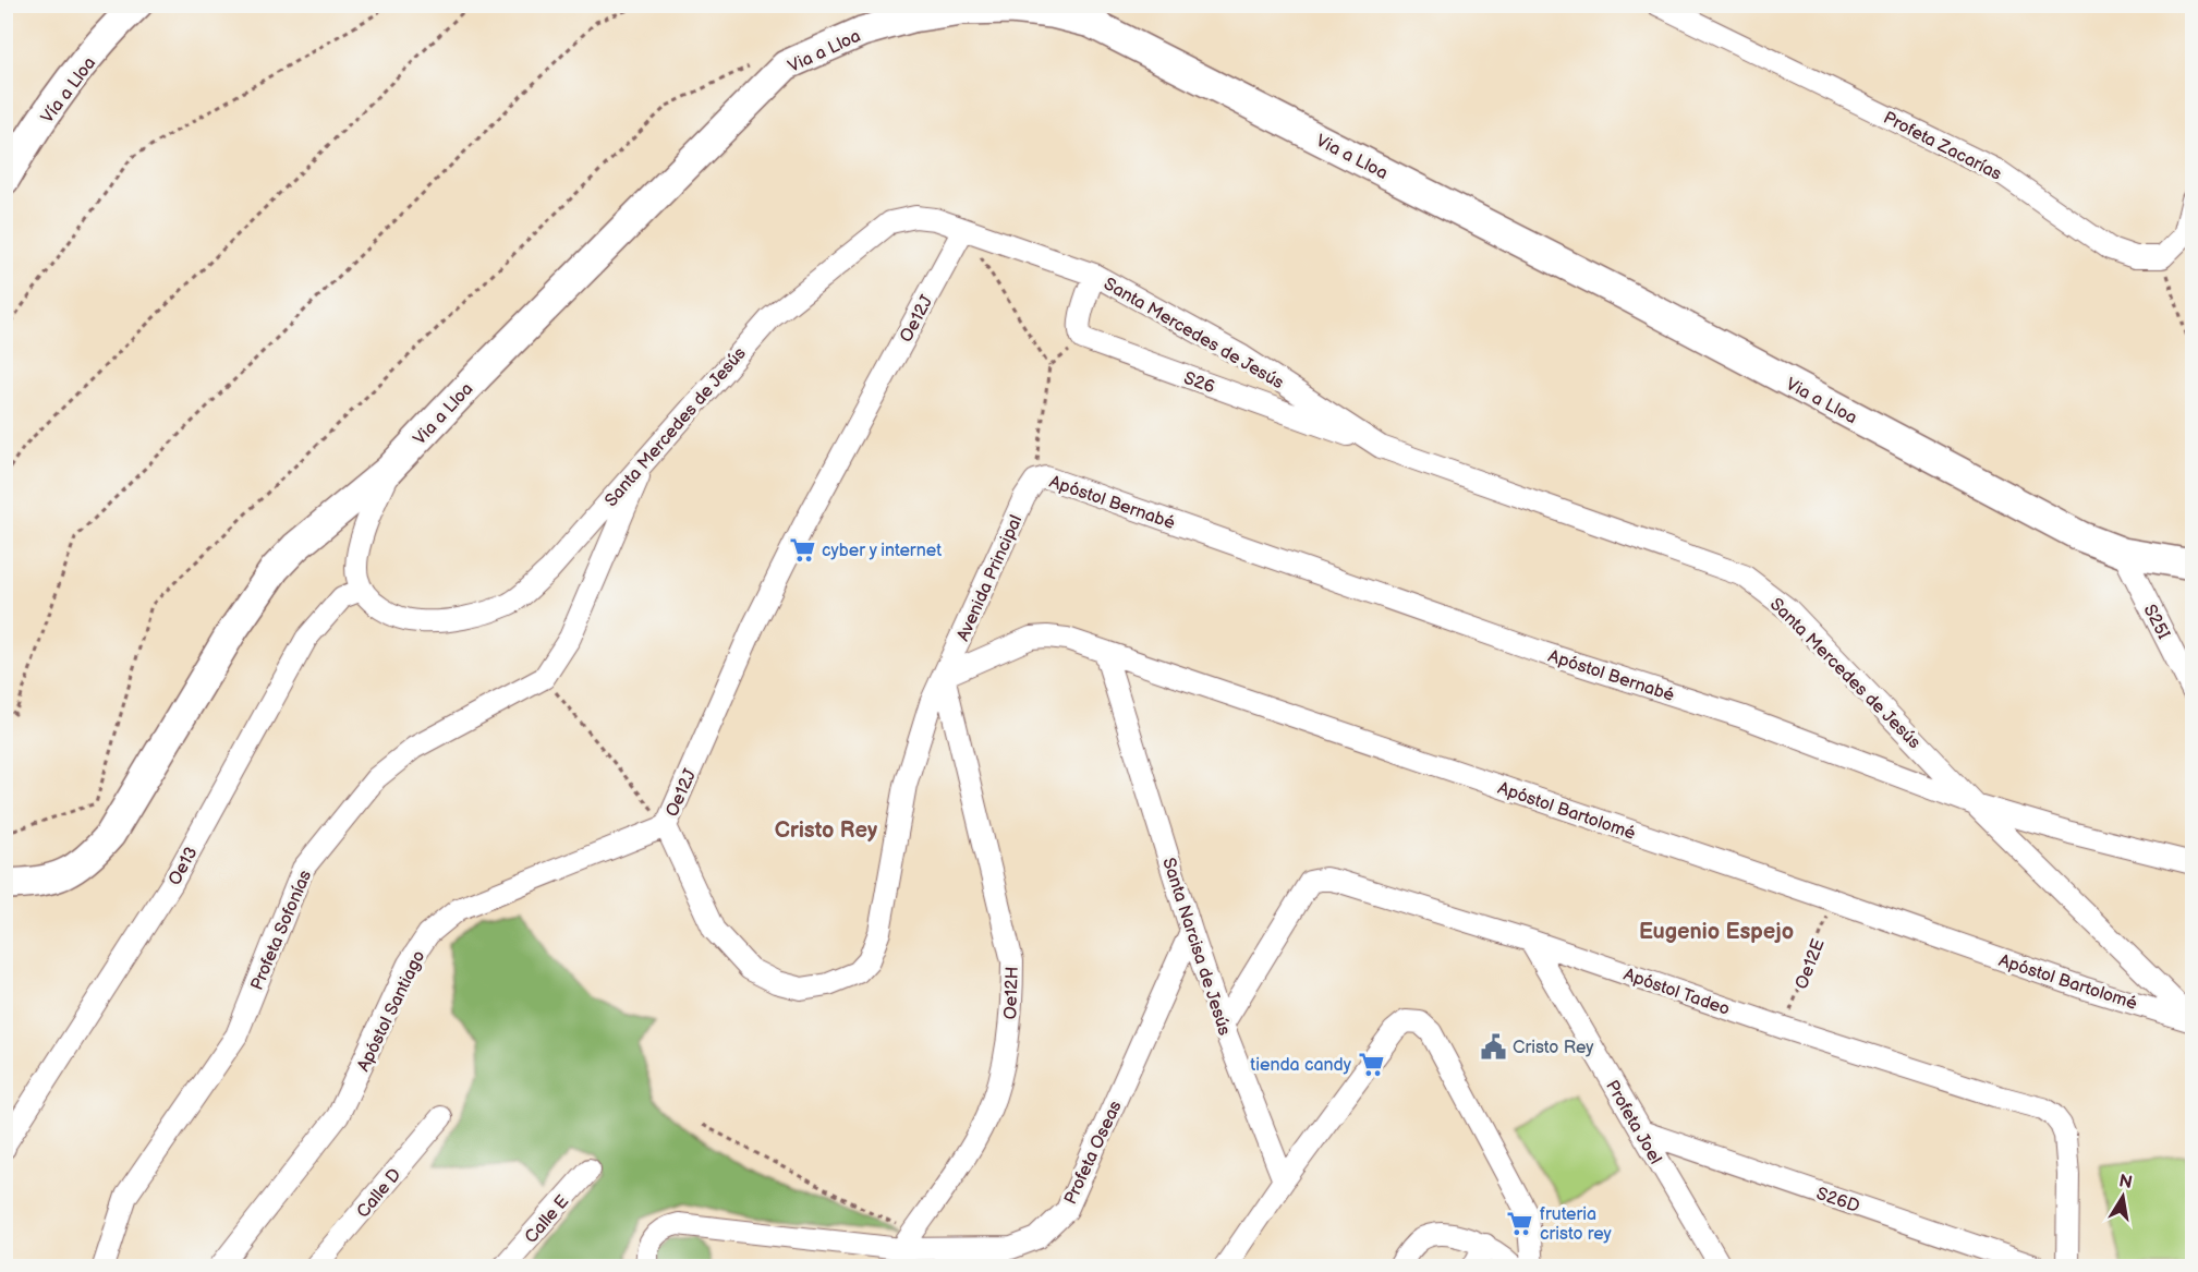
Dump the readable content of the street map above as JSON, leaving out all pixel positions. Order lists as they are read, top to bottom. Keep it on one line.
{"streets":{"street":["Via a Lloa","Vía a Lloa","Profeta Zacarías","Oe12J","Santa Mercedes de Jesús","S26","Apóstol Bernabé","Avenida Principal","S25I","Apóstol Bartolomé","Oe13","Profeta Sofonías","Santa Narcisa de Jesús","Apóstol Tadeo","Oe12H","Apóstol Santiago","Profeta Joel","Profeta Oseas","Calle D","S26D","Calle E"],"path":["Oe12E"]},"crossings":[["Via a Lloa","S25I"],["Oe12J","Santa Mercedes de Jesús"],["Oe12J","Avenida Principal"],["Oe12J","Apóstol Bartolomé"],["Oe12J","Oe12H"],["Oe12J","Apóstol Santiago"],["Santa Mercedes de Jesús","S26"],["Santa Mercedes de Jesús","Apóstol Bernabé"],["Santa Mercedes de Jesús","Apóstol Bartolomé"],["Santa Mercedes de Jesús","Oe13"],["Santa Mercedes de Jesús","Profeta Sofonías"],["Apóstol Bernabé","Avenida Principal"],["Avenida Principal","Apóstol Bartolomé"],["Avenida Principal","Oe12H"],["Apóstol Bartolomé","Santa Narcisa de Jesús"],["Apóstol Bartolomé","Oe12E"],["Apóstol Bartolomé","Oe12H"],["Santa Narcisa de Jesús","Apóstol Tadeo"],["Santa Narcisa de Jesús","Profeta Oseas"],["Oe12E","Apóstol Tadeo"],["Apóstol Tadeo","Profeta Joel"],["Oe12H","Profeta Oseas"],["Profeta Joel","S26D"]],"districts":["Cristo Rey","Eugenio Espejo"],"places":{"supermarket":["cyber y internet","tienda candy","fruteria cristo rey"],"public building":["Cristo Rey"]},"north":"top"}
